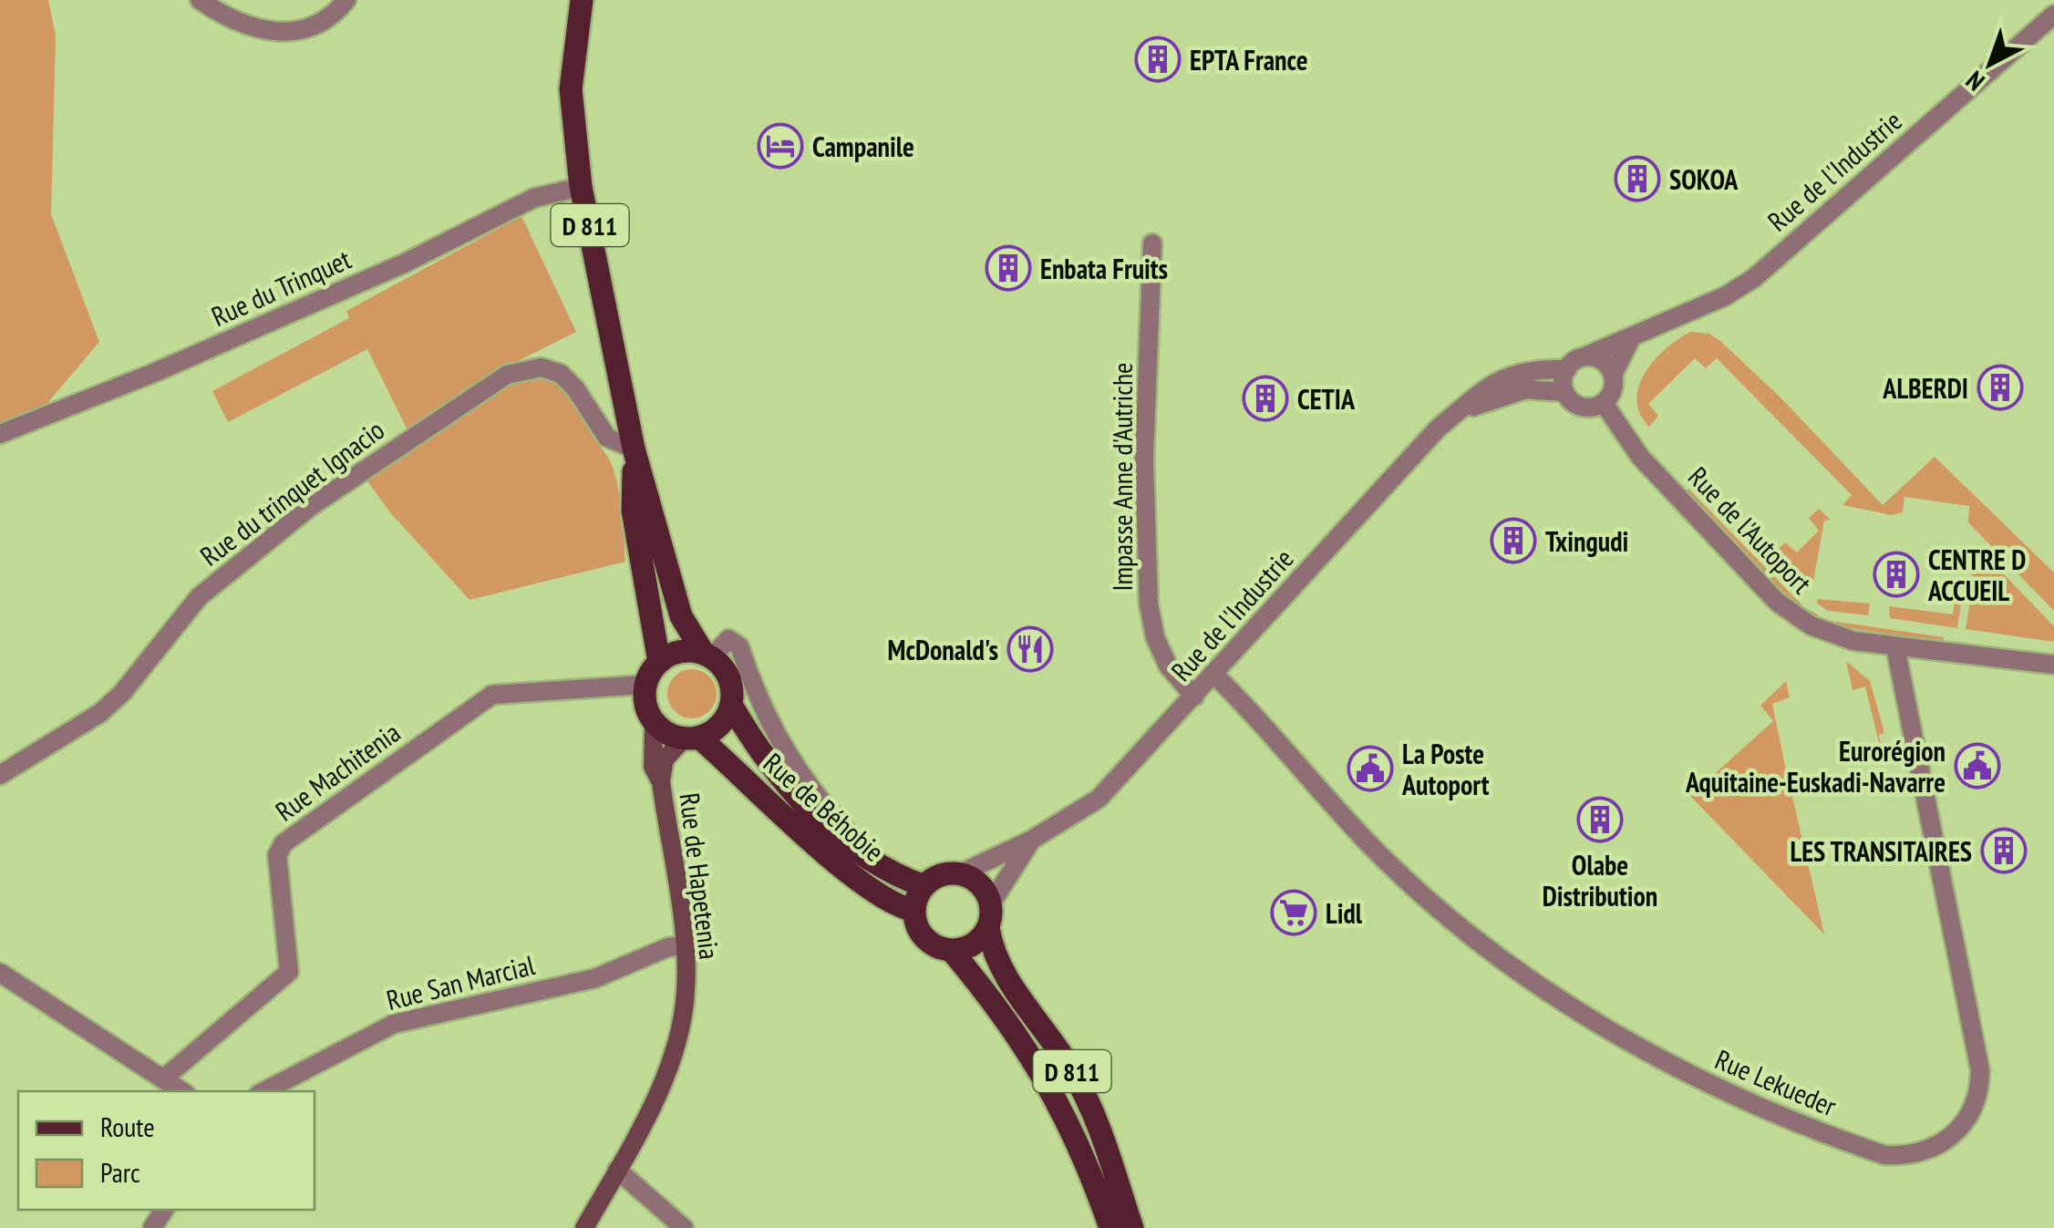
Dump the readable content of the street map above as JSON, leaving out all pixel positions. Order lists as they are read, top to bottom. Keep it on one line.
{"streets":{"main road":["D 811","Rue de Béhobie","Rue de Hapetenia"],"street":["Rue de l'Industrie","Rue du Trinquet","Impasse Anne d'Autriche","Rue du trinquet Ignacio","Rue de l'Autoport","Rue Machitenia","Rue San Marcial","Rue Lekueder"]},"crossings":[["Rue de l'Industrie","D 811"],["Rue de l'Industrie","Impasse Anne d'Autriche"],["Rue de l'Industrie","Rue de l'Autoport"],["Rue de l'Industrie","Rue de Béhobie"],["Rue de l'Industrie","Rue Lekueder"],["D 811","Rue du Trinquet"],["D 811","Rue du trinquet Ignacio"],["D 811","Rue Machitenia"],["D 811","Rue de Béhobie"],["D 811","Rue de Hapetenia"],["Rue de l'Autoport","Rue Lekueder"],["Rue Machitenia","Rue de Béhobie"],["Rue Machitenia","Rue de Hapetenia"],["Rue de Béhobie","Rue de Hapetenia"],["Rue de Hapetenia","Rue San Marcial"]],"places":{"building":["EPTA France","SOKOA","Enbata Fruits","ALBERDI","CETIA","Txingudi","CENTRE D ACCUEIL","Olabe Distribution","LES TRANSITAIRES"],"hotel":["Campanile"],"restaurant":["McDonald's"],"public building":["Eurorégion Aquitaine-Euskadi-Navarre","La Poste Autoport"],"supermarket":["Lidl"]},"legend":["Route","Parc"],"north":"bottom left"}
